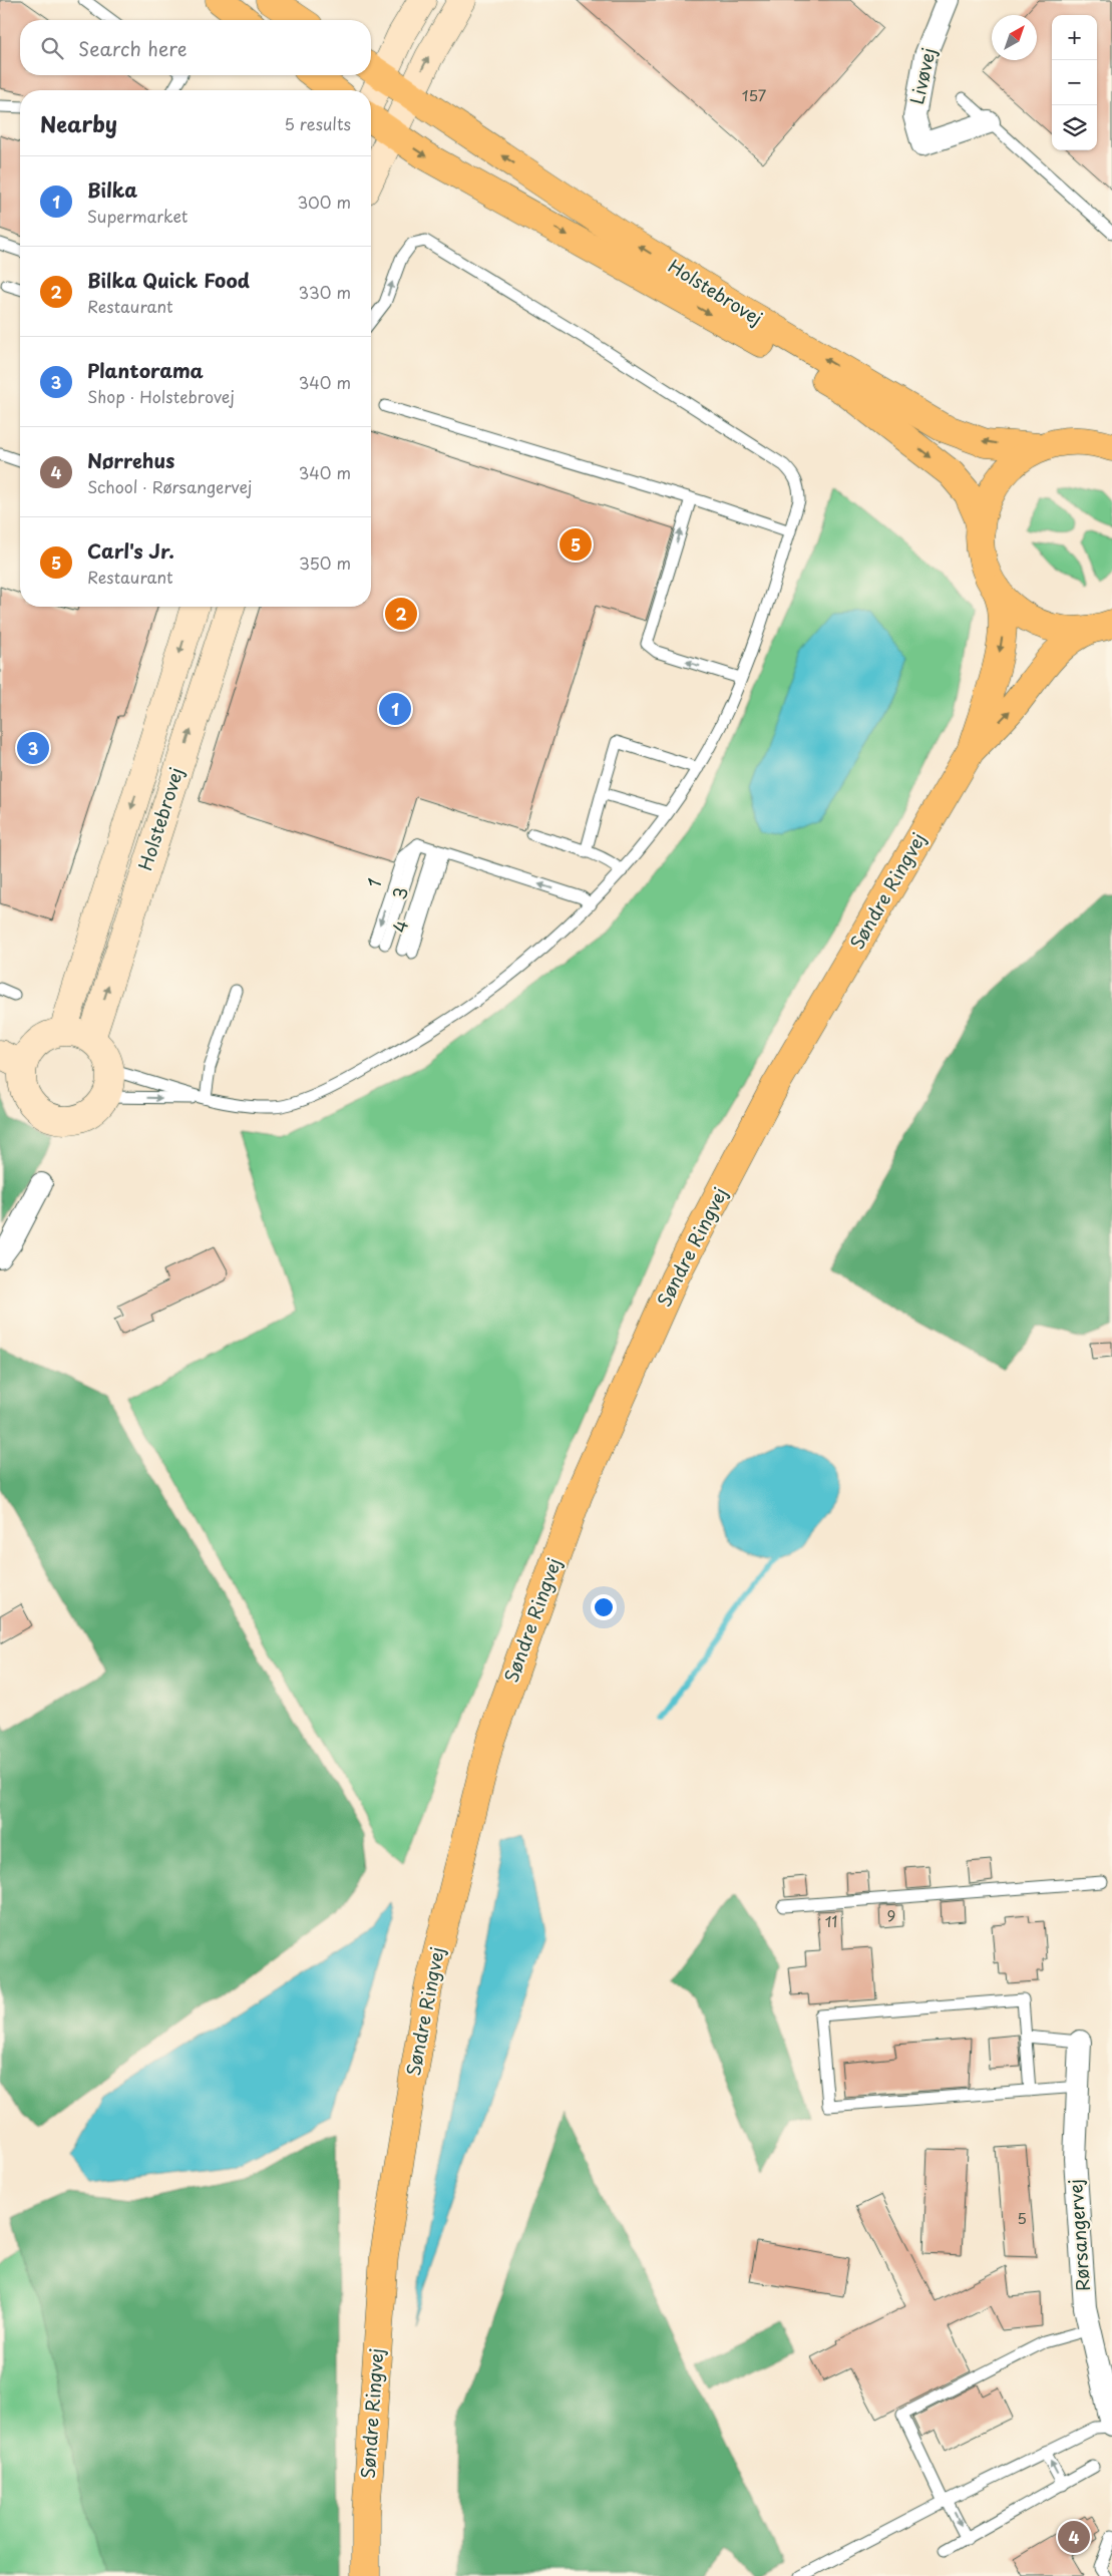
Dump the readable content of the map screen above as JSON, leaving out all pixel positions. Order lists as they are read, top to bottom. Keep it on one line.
{"streets":{"main road":["Holstebrovej","Søndre Ringvej"],"street":["Livøvej","Rørsangervej"],"lane":["4"]},"crossings":[["Holstebrovej","Søndre Ringvej"]],"house_numbers":["157","9","11","5"],"north":"top right","page":{"map_buttons":["+","−"],"search":"Search here","heading":["Nearby","5 results"],"list":[{"mark":"1","name":"Bilka","note":"Supermarket","value":"300 m"},{"mark":"2","name":"Bilka Quick Food","note":"Restaurant","value":"330 m"},{"mark":"3","name":"Plantorama","note":"Shop · Holstebrovej","value":"340 m"},{"mark":"4","name":"Nørrehus","note":"School · Rørsangervej","value":"340 m"},{"mark":"5","name":"Carl's Jr.","note":"Restaurant","value":"350 m"}],"pins":["5","2","1","3","4"]}}
